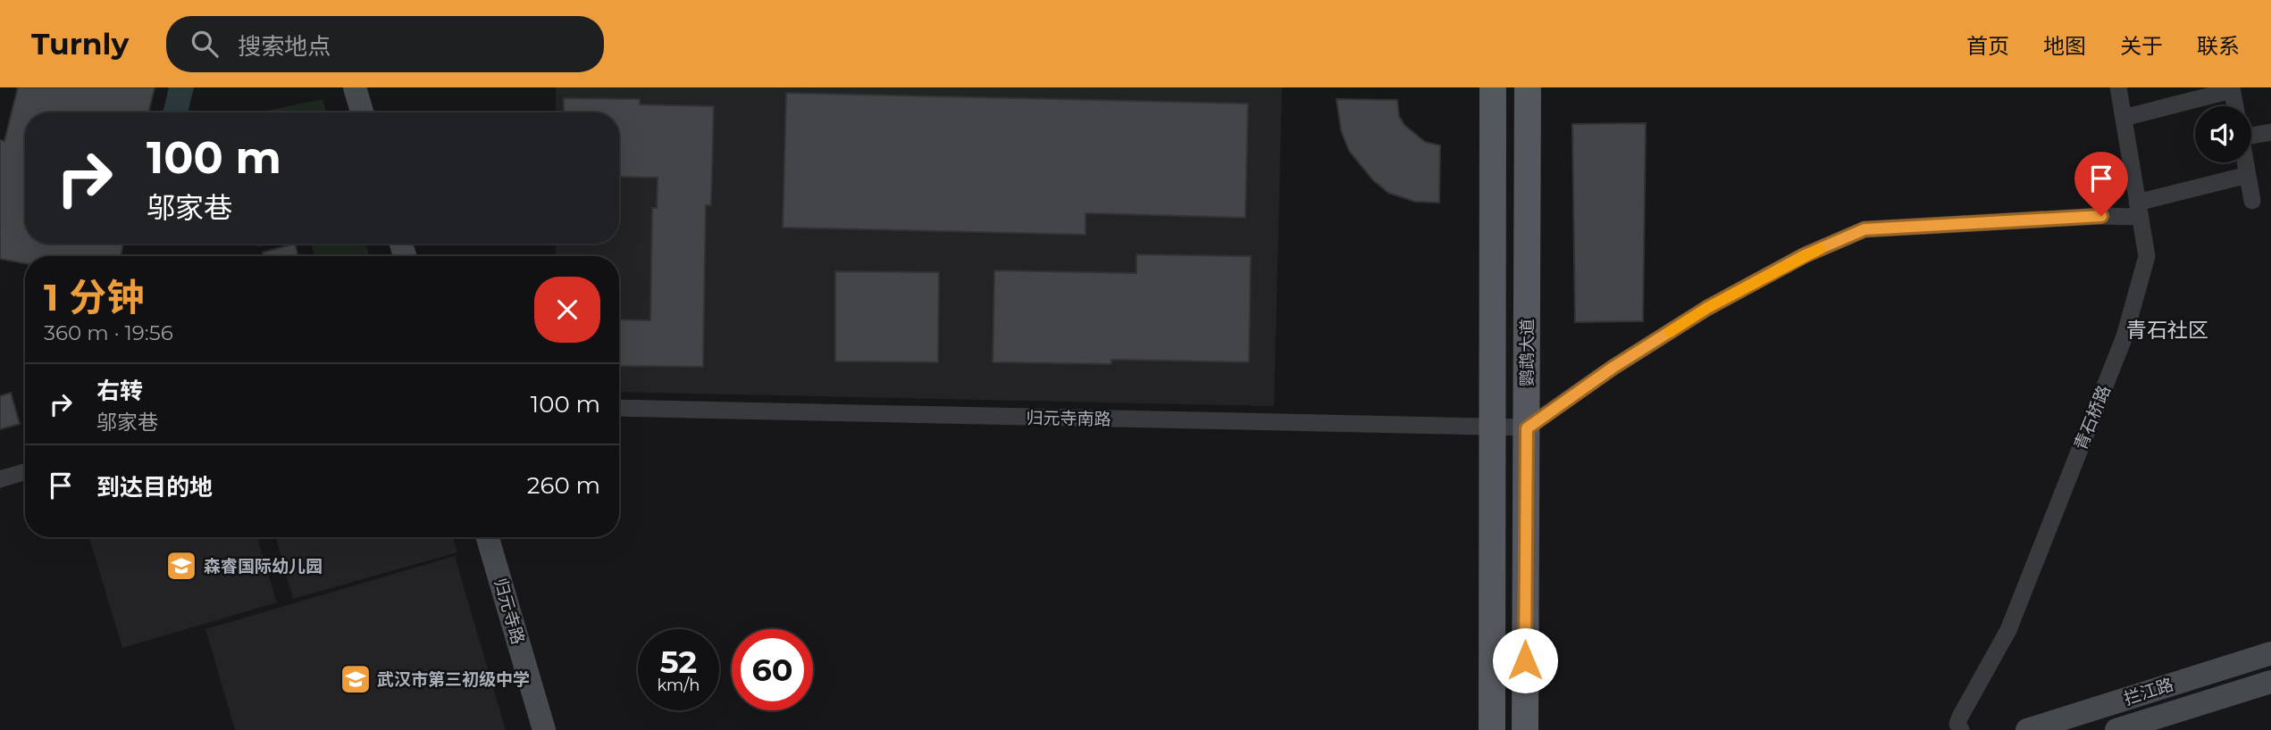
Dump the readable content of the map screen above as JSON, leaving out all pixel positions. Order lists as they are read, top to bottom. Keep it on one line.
{"streets":{"main road":["鹦鹉大道","归元寺路","拦江路"],"street":["青石桥路","归元寺南路"]},"crossings":[["鹦鹉大道","归元寺南路"]],"districts":["青石社区"],"places":{"school or university":["森睿国际幼儿园","武汉市第三初级中学"]},"page":{"header":"Turnly","search":"搜索地点","nav":["首页","地图","关于","联系"],"turn":["100 m","邬家巷"],"heading":["1 分钟","360 m · 19:56"],"list":[{"name":"右转","note":"邬家巷","value":"100 m"},{"name":"到达目的地","value":"260 m"}],"speed":"52 km/h","limit":"60"}}
